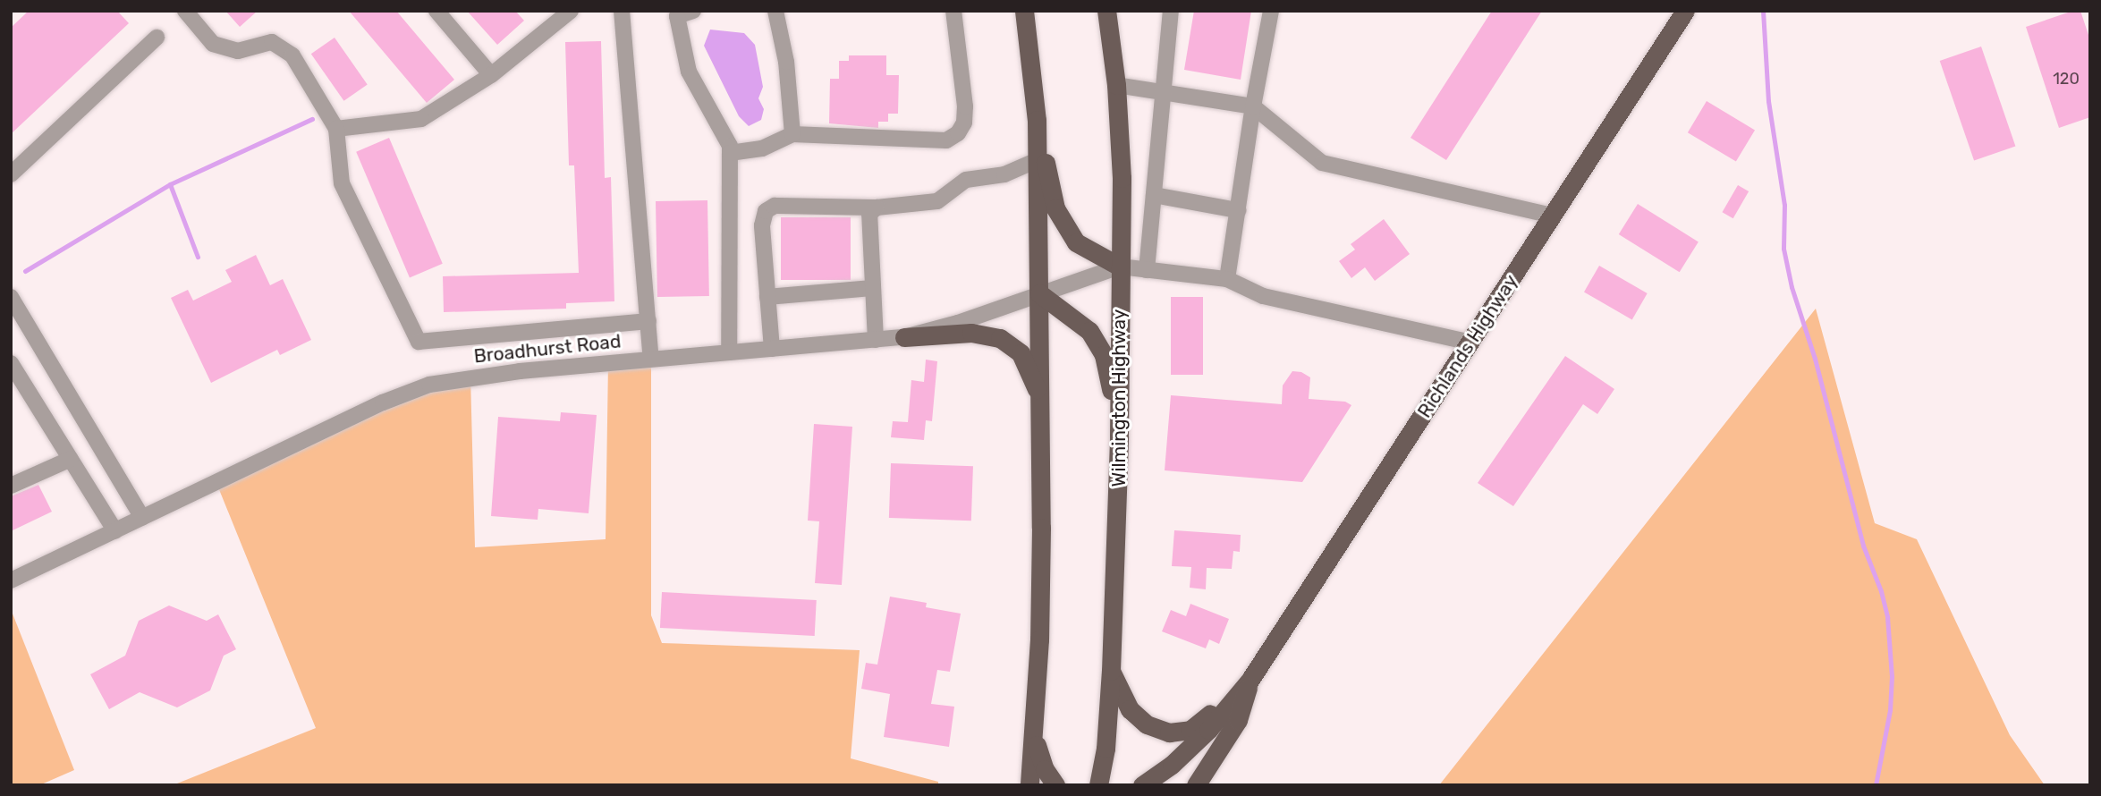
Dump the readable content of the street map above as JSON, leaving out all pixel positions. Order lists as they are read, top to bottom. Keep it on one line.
{"streets":{"main road":["Richlands Highway","Wilmington Highway"],"street":["Broadhurst Road"]},"crossings":[["Broadhurst Road","Wilmington Highway"]],"house_numbers":["120"]}
